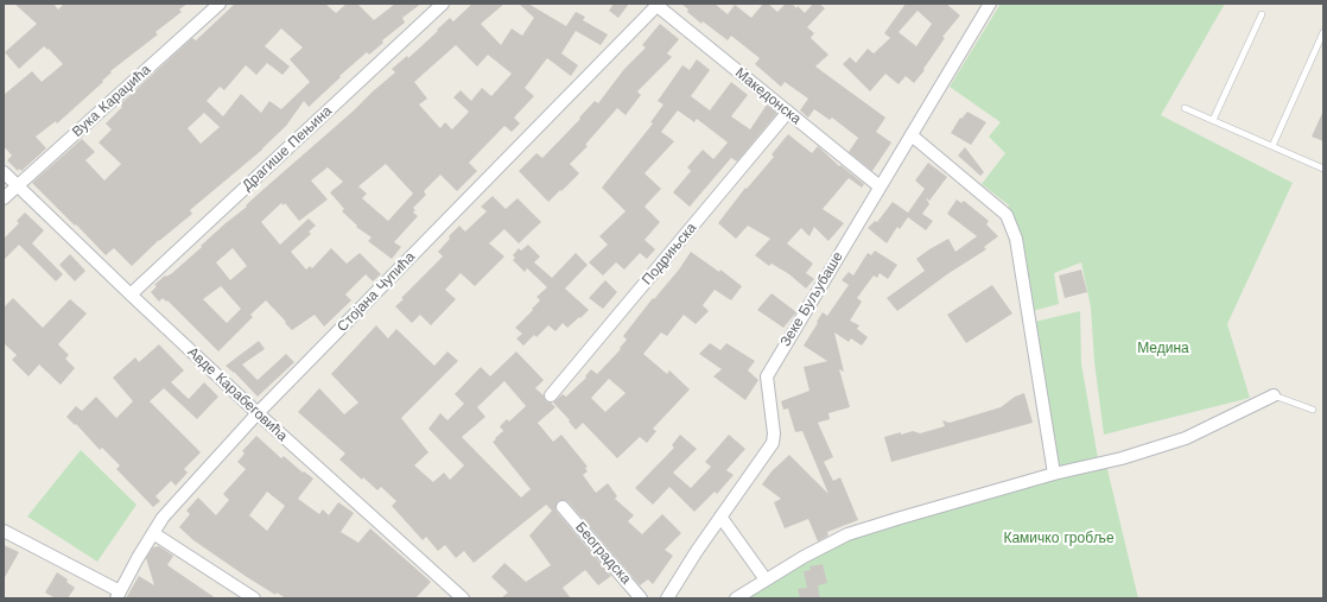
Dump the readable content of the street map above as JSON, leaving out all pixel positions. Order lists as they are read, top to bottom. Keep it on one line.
{"streets":{"street":["Македонска","Вука Караџића","Драгише Пењина","Подрињска","Стојана Чупића","Зеке Буљубаше","Авде Карабеговића","Београдска"]},"crossings":[["Македонска","Подрињска"],["Македонска","Стојана Чупића"],["Македонска","Зеке Буљубаше"],["Вука Караџића","Авде Карабеговића"],["Драгише Пењина","Авде Карабеговића"],["Стојана Чупића","Авде Карабеговића"]],"parks":["Медина","Камичко гробље"]}
